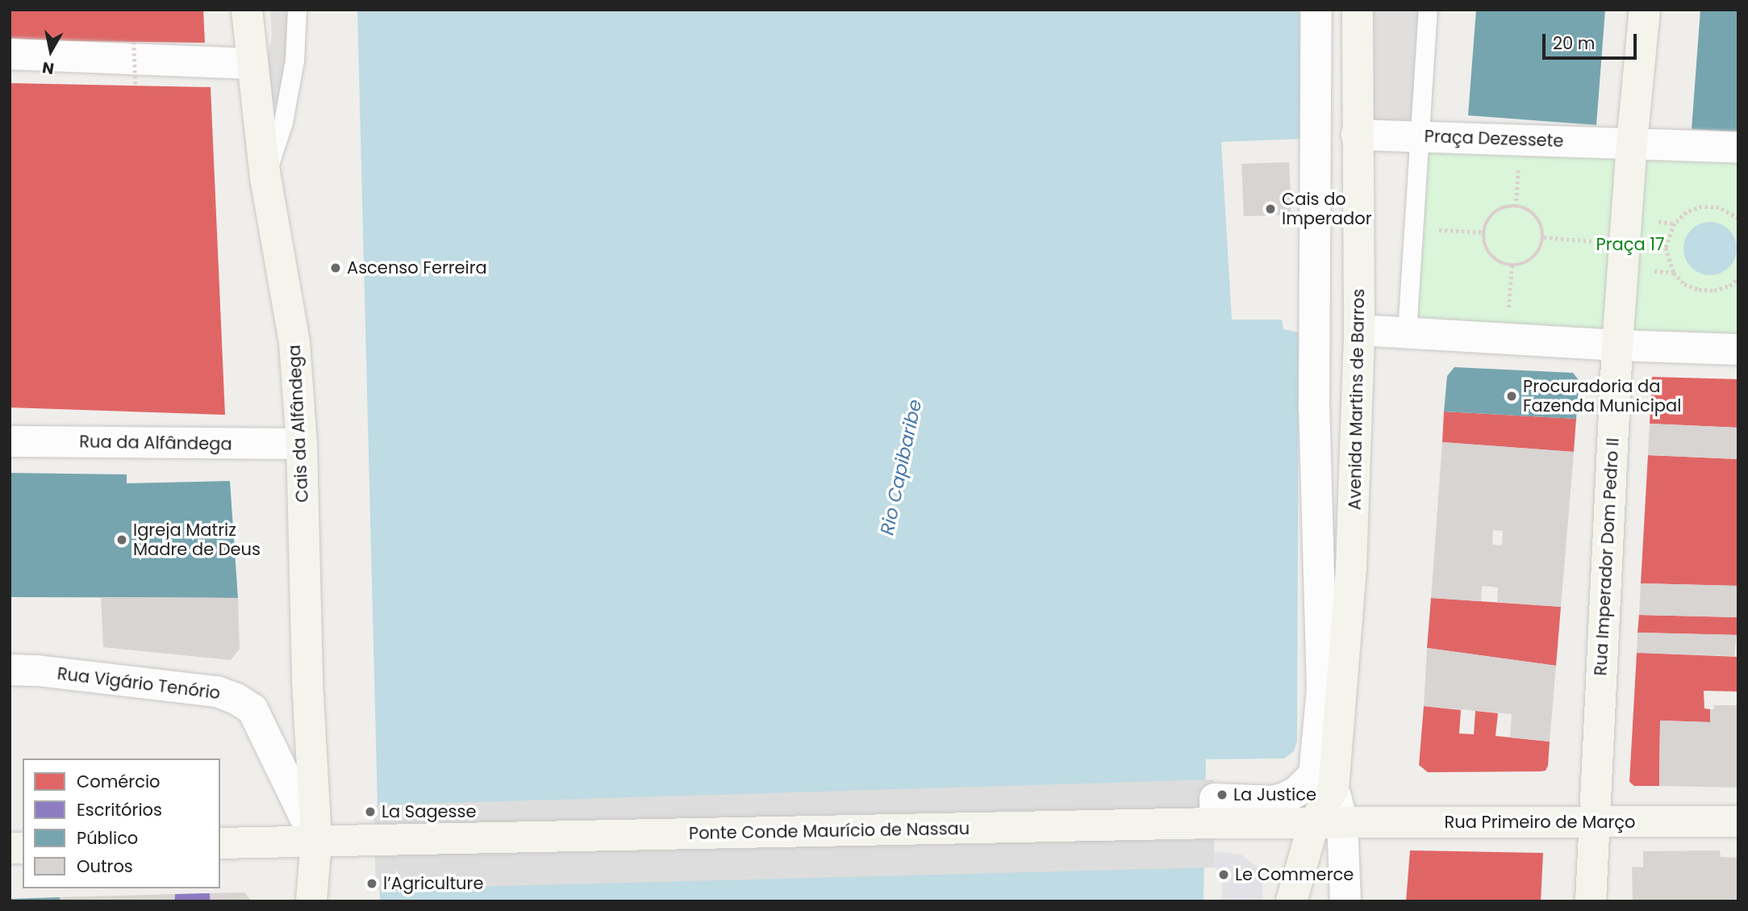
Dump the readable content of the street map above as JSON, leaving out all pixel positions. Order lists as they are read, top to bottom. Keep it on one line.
{"streets":{"main road":["Avenida Martins de Barros","Cais da Alfândega","Rua Imperador Dom Pedro II","Rua Primeiro de Março","Ponte Conde Maurício de Nassau"],"street":["Praça Dezessete","Rua da Alfândega","Rua Vigário Tenório"]},"crossings":[["Praça Dezessete","Avenida Martins de Barros"],["Praça Dezessete","Rua Imperador Dom Pedro II"],["Avenida Martins de Barros","Rua Primeiro de Março"],["Avenida Martins de Barros","Ponte Conde Maurício de Nassau"],["Cais da Alfândega","Rua da Alfândega"],["Cais da Alfândega","Rua Vigário Tenório"],["Cais da Alfândega","Ponte Conde Maurício de Nassau"],["Rua Imperador Dom Pedro II","Rua Primeiro de Março"],["Rua Vigário Tenório","Ponte Conde Maurício de Nassau"],["Rua Primeiro de Março","Ponte Conde Maurício de Nassau"]],"water":["Rio Capibaribe"],"parks":["Praça 17"],"places":["Cais do Imperador","Ascenso Ferreira","Procuradoria da Fazenda Municipal","Igreja Matriz Madre de Deus","La Justice","La Sagesse","Le Commerce","l’Agriculture"],"legend":["Comércio","Escritórios","Público","Outros"],"scale_bar":"20 m","north":"bottom"}
